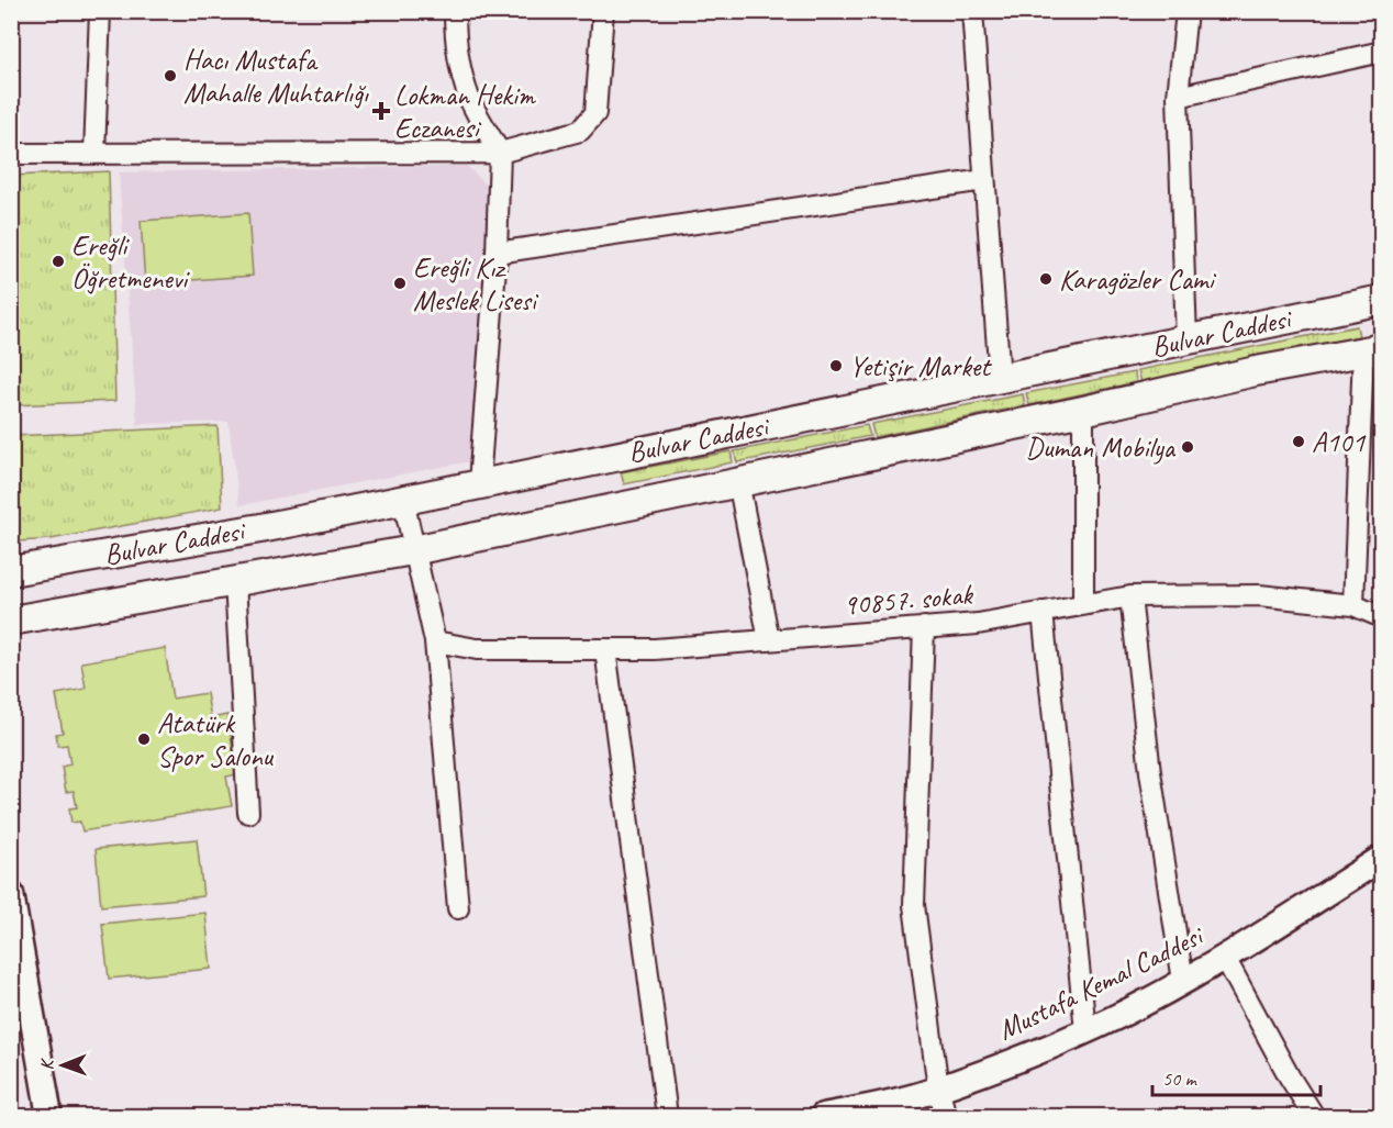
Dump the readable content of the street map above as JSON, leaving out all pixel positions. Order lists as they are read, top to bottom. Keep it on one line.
{"streets":{"main road":["Bulvar Caddesi"],"street":["90857. sokak","Mustafa Kemal Caddesi"]},"places":{"other":["Hacı Mustafa Mahalle Muhtarlığı","Ereğli Öğretmenevi","Karagözler Cami","Ereğli Kız Meslek Lisesi","Yetişir Market","A101","Duman Mobilya","Atatürk Spor Salonu"],"health":["Lokman Hekim Eczanesi"]},"scale_bar":"50 m","north":"left"}
